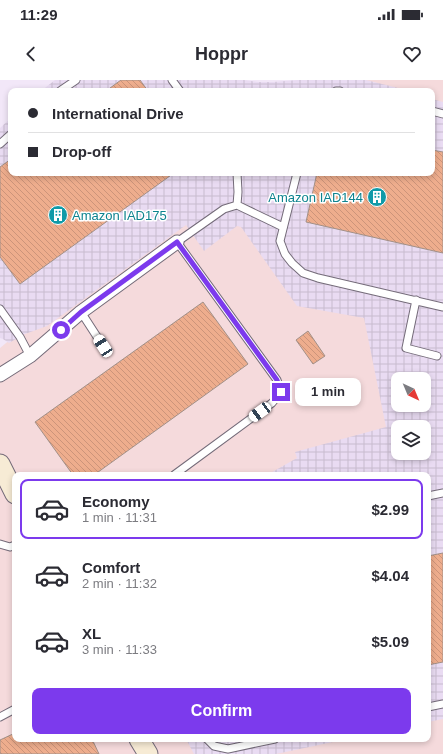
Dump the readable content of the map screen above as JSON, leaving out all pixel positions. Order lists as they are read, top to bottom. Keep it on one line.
{"places":{"building":["Amazon IAD144","Amazon IAD175"]},"north":"bottom right","page":{"status":"11:29","header":"Hoppr","banner":["International Drive","Drop-off"],"bubble":"1 min","list":[{"name":"Economy","note":"1 min · 11:31","value":"$2.99"},{"name":"Comfort","note":"2 min · 11:32","value":"$4.04"},{"name":"XL","note":"3 min · 11:33","value":"$5.09"}],"buttons":"Confirm"}}
